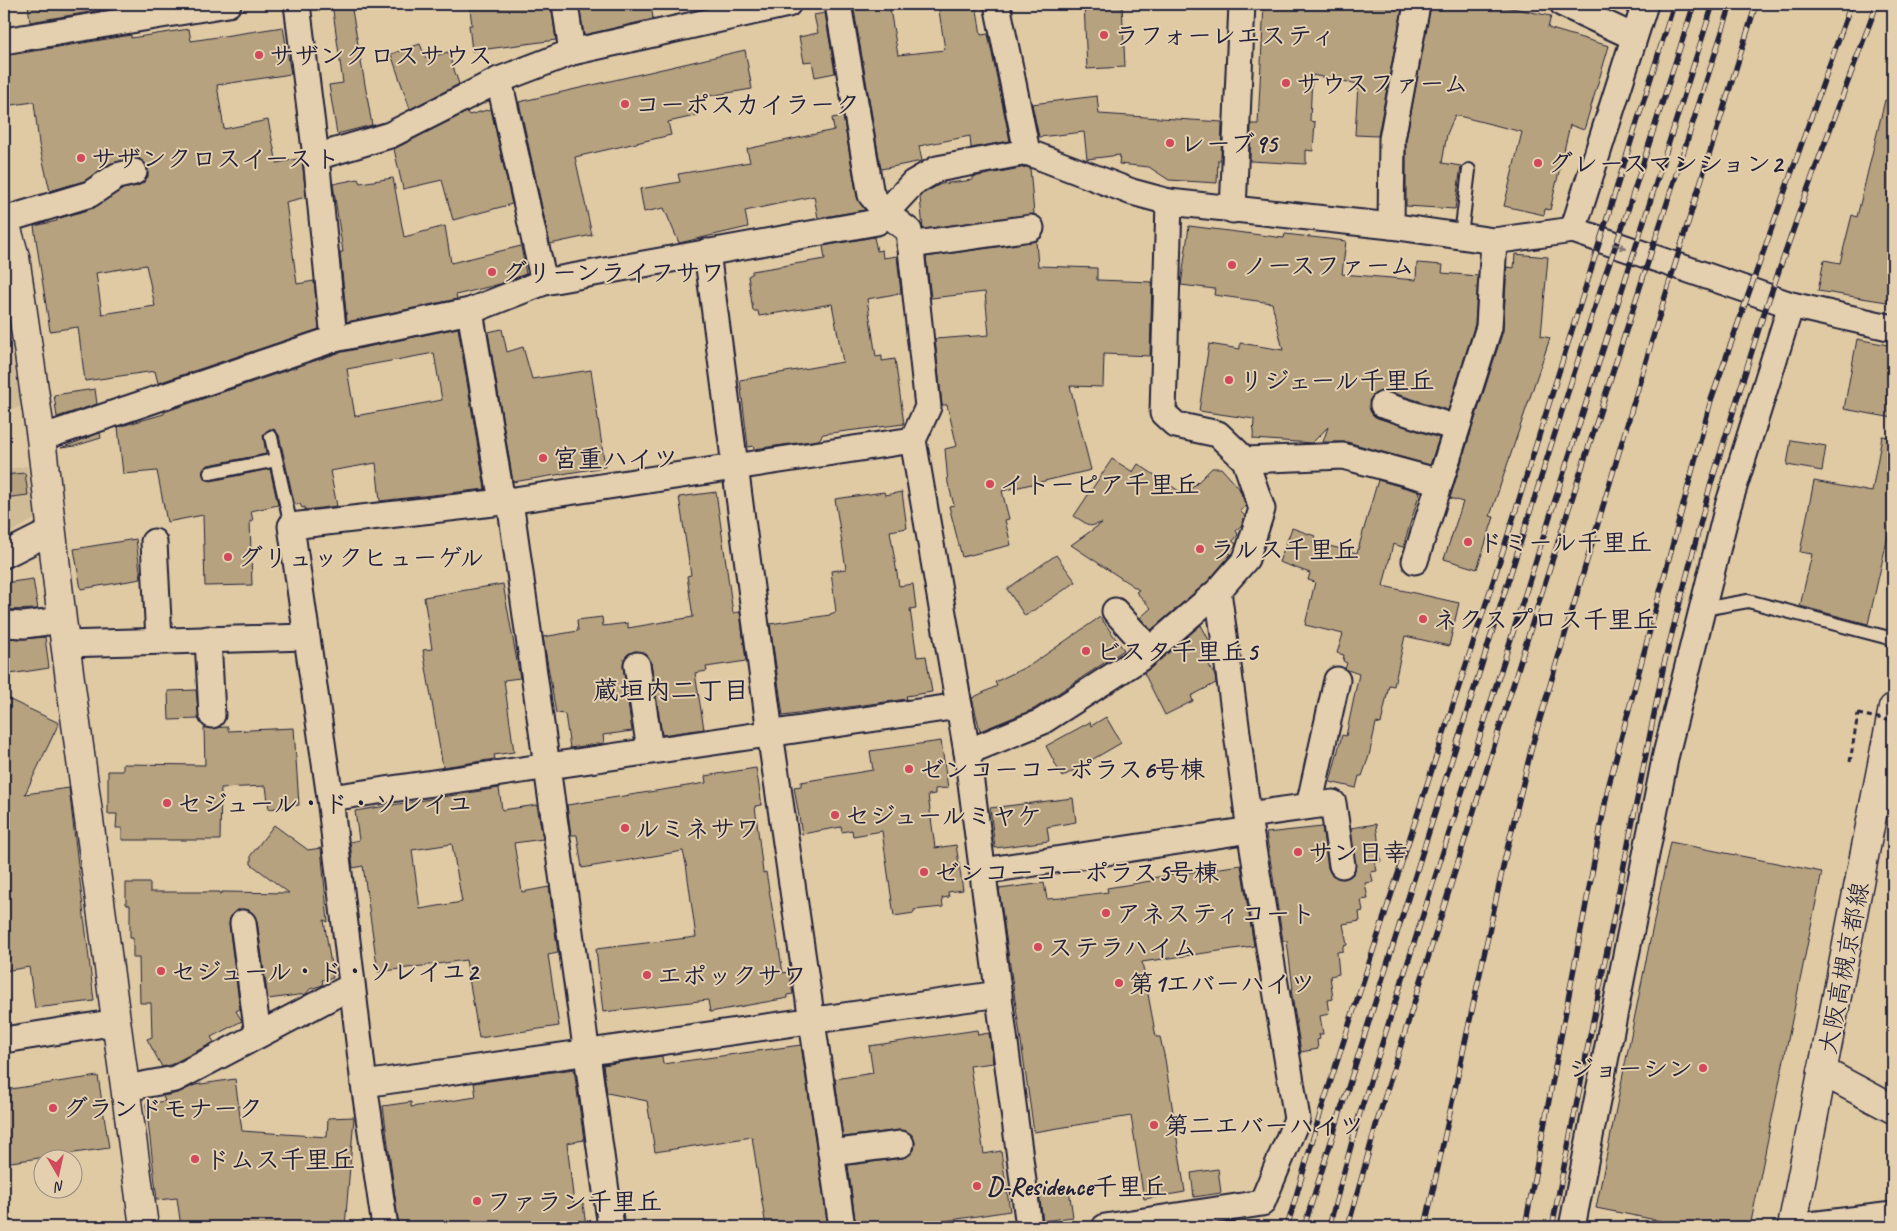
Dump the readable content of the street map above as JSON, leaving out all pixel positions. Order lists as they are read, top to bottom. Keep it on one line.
{"streets":{"street":["大阪高槻京都線"]},"districts":["蔵垣内二丁目"],"places":["ラフォーレエスティ","サザンクロスサウス","サウスファーム","コーポスカイラーク","レーブ95","サザンクロスイースト","グレースマンション2","ノースファーム","グリーンライフサワ","リジェール千里丘","宮重ハイツ","イトーピア千里丘","ドミール千里丘","ラルス千里丘","グリュックヒューゲル","ネクスプロス千里丘","ビスタ千里丘5","ゼンコーコーポラス6号棟","セジュール・ド・ソレイユ","セジュールミヤケ","ルミネサワ","サン日幸","ゼンコーコーポラス5号棟","アネスティコート","ステラハイム","セジュール・ド・ソレイユ2","エポックサワ","第1エバーハイツ","ジョーシン","グランドモナーク","第二エバーハイツ","ドムス千里丘","D-Residence千里丘","ファラン千里丘"],"north":"bottom"}
